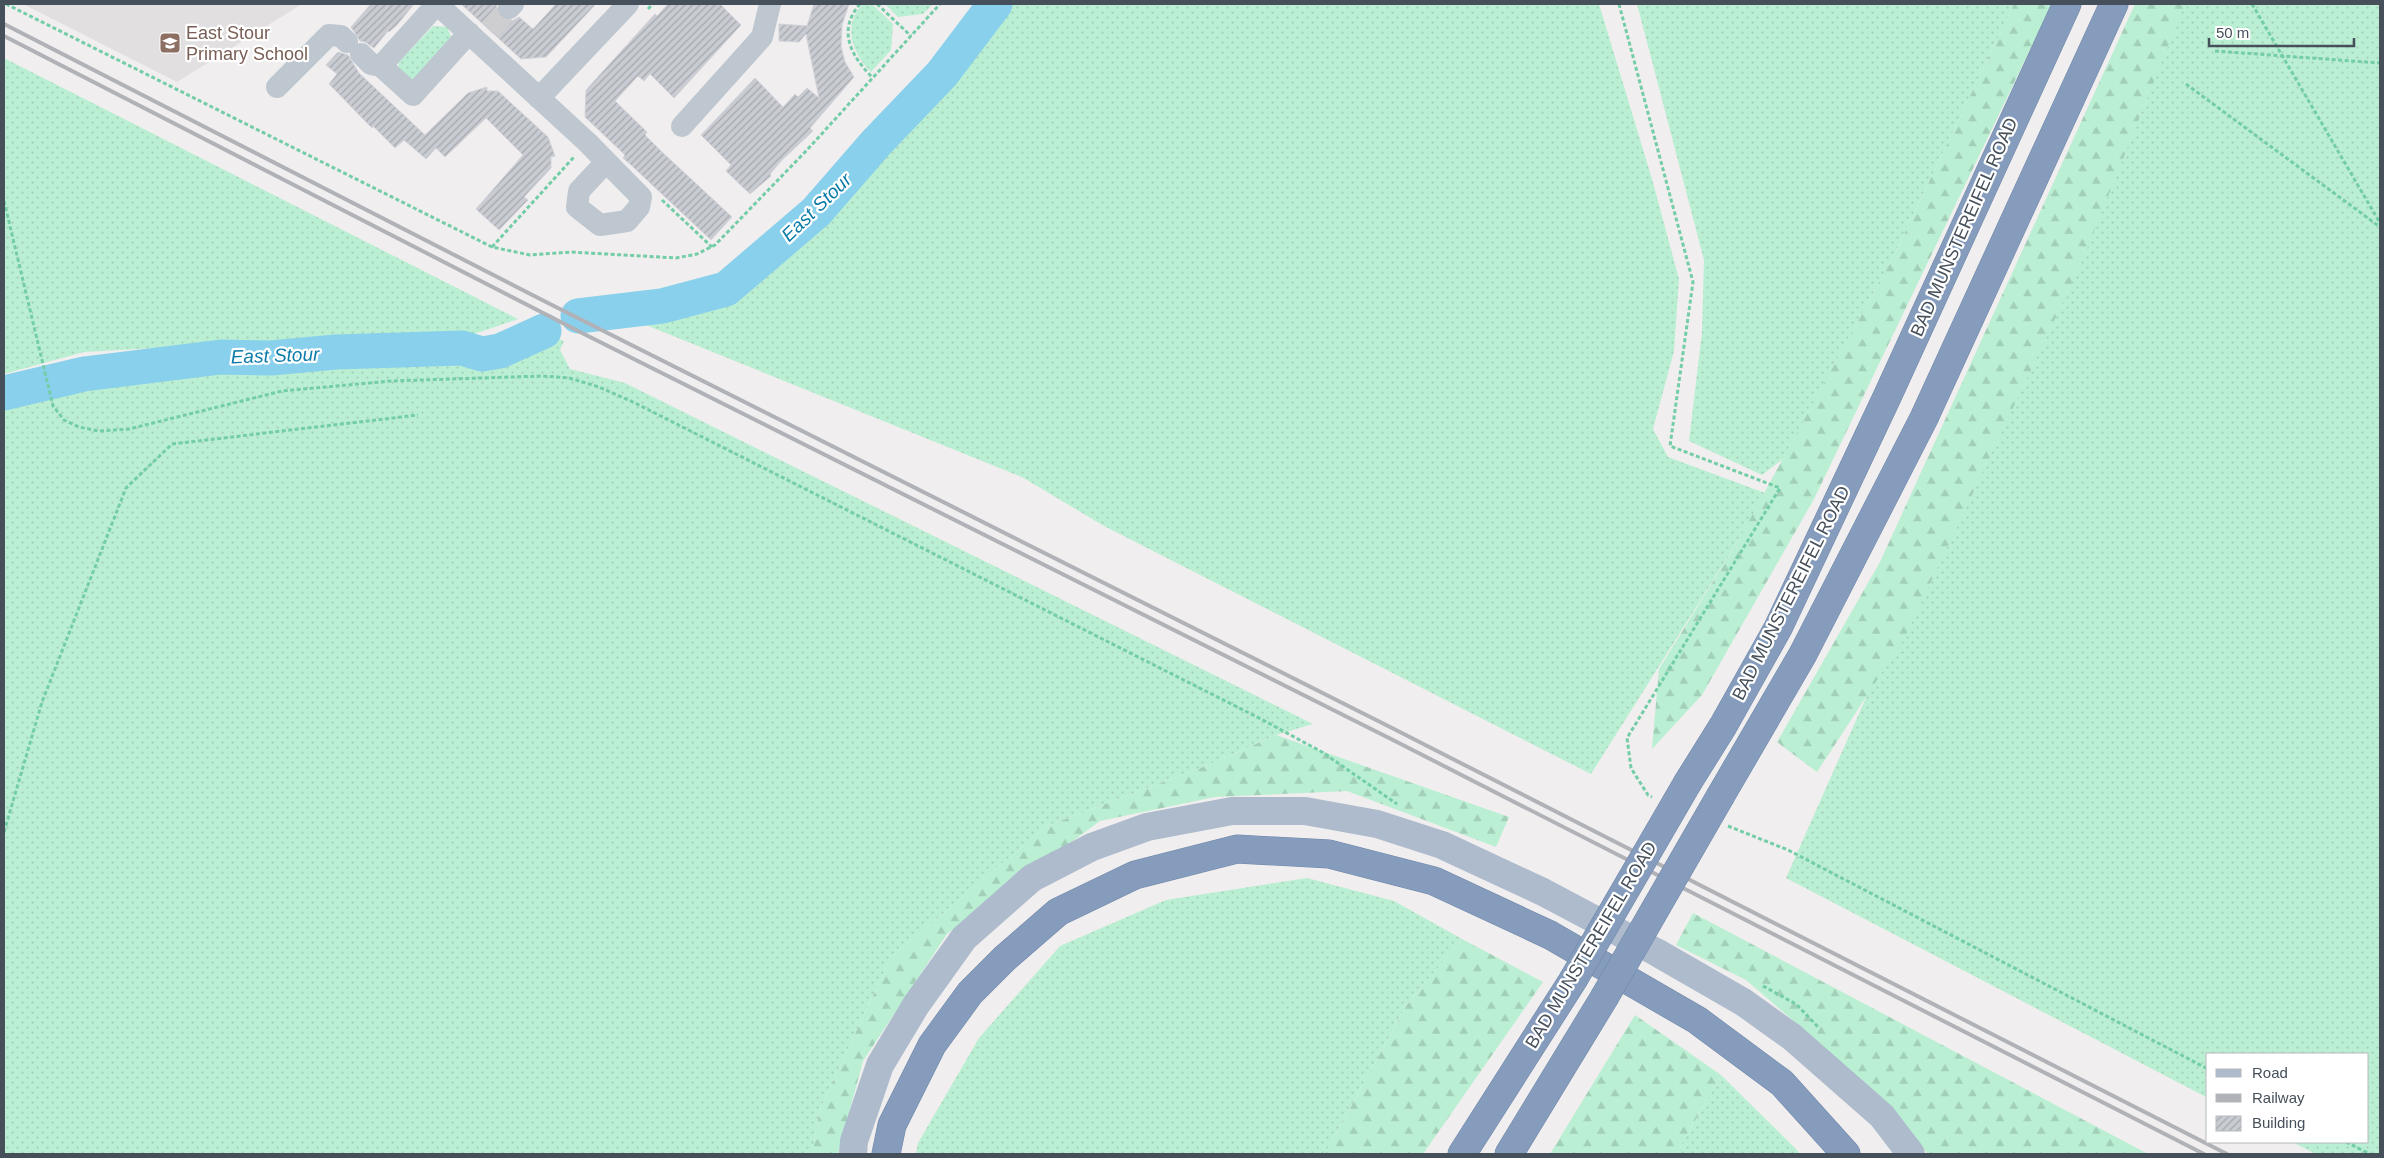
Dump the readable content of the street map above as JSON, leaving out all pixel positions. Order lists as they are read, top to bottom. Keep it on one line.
{"streets":{"highway":["BAD MUNSTEREIFEL ROAD"]},"water":["East Stour"],"places":{"school or university":["East Stour Primary School"]},"legend":["Road","Railway","Building"],"scale_bar":"50 m"}
